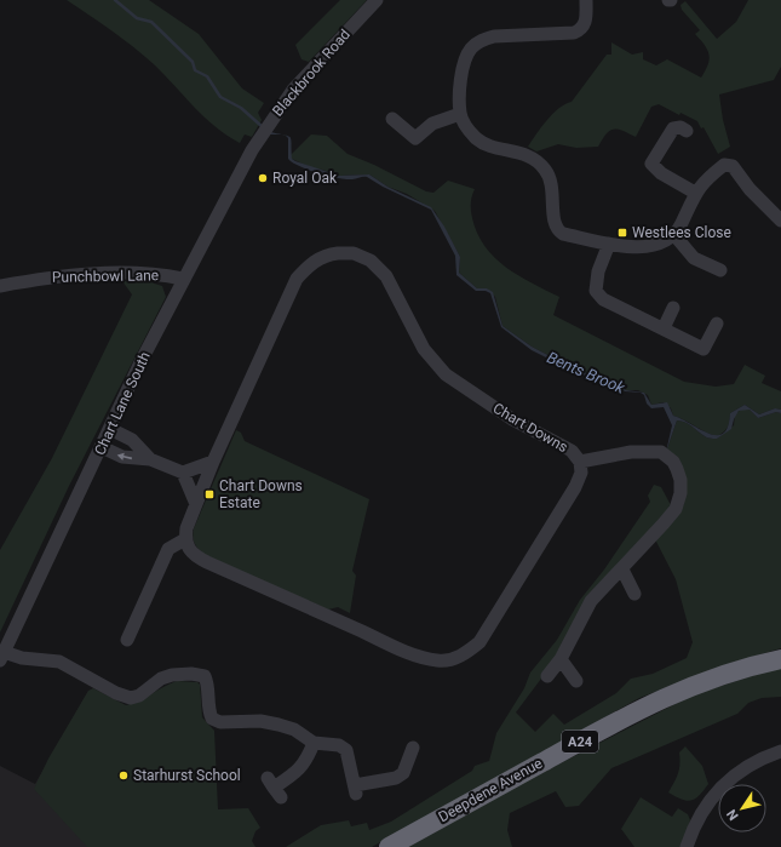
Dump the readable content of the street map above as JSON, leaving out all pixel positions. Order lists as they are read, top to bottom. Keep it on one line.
{"streets":{"highway":["A24","Deepdene Avenue"],"street":["Blackbrook Road","Punchbowl Lane","Chart Lane South","Chart Downs"]},"crossings":[["Blackbrook Road","Chart Lane South"],["Punchbowl Lane","Chart Lane South"]],"water":["Bents Brook"],"places":{"other":["Royal Oak","Starhurst School"],"transit":["Westlees Close","Chart Downs Estate"]},"north":"bottom left"}
